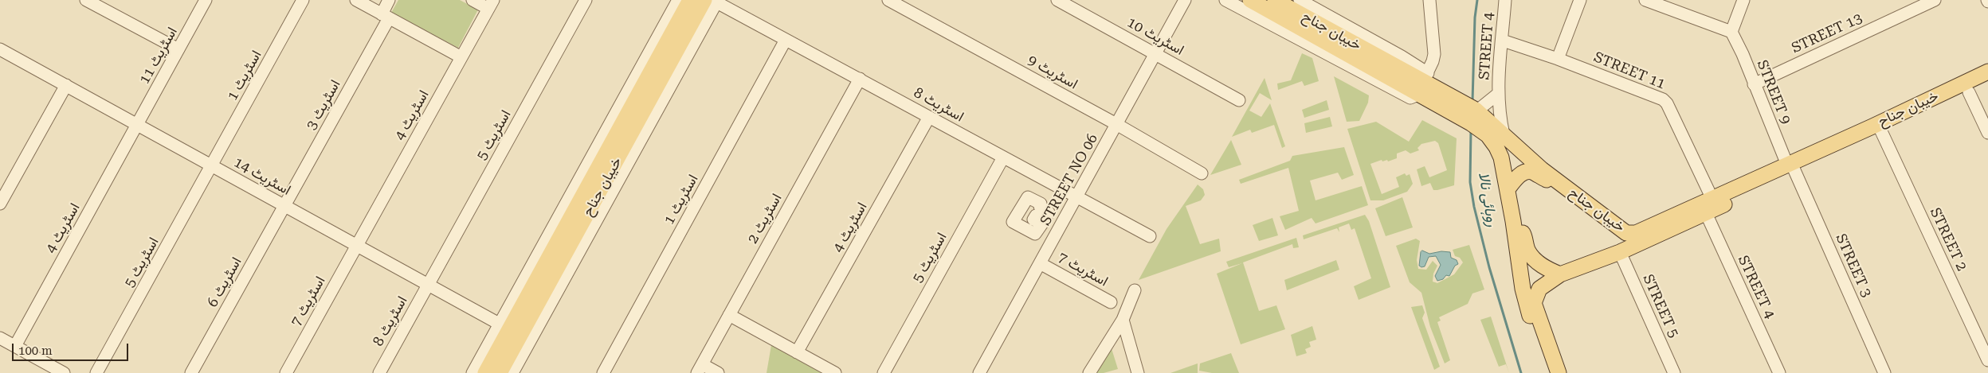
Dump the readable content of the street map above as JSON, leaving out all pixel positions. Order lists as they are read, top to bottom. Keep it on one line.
{"streets":{"main road":["خیبان جناح"],"street":["STREET 13","اسٹریٹ 10","STREET 4","اسٹریٹ 11","STREET 11","اسٹریٹ 9","اسٹریٹ 1","STREET 9","اسٹریٹ 3","اسٹریٹ 8","اسٹریٹ 4","اسٹریٹ 5","اسٹریٹ 14","STREET NO 06","اسٹریٹ 2","STREET 2","STREET 3","اسٹریٹ 7","اسٹریٹ 6","STREET 5"]},"crossings":[["خیبان جناح","STREET 4"],["خیبان جناح","STREET 11"],["خیبان جناح","STREET 9"],["خیبان جناح","اسٹریٹ 8"],["خیبان جناح","اسٹریٹ 14"],["خیبان جناح","STREET 2"],["خیبان جناح","STREET 3"],["خیبان جناح","STREET 5"],["STREET 13","STREET 9"],["اسٹریٹ 10","STREET NO 06"],["STREET 4","STREET 11"],["اسٹریٹ 11","اسٹریٹ 4"],["اسٹریٹ 11","اسٹریٹ 14"],["اسٹریٹ 9","STREET NO 06"],["اسٹریٹ 1","اسٹریٹ 8"],["اسٹریٹ 1","اسٹریٹ 5"],["اسٹریٹ 1","اسٹریٹ 14"],["STREET 9","STREET 3"],["اسٹریٹ 3","اسٹریٹ 14"],["اسٹریٹ 3","اسٹریٹ 6"],["اسٹریٹ 8","اسٹریٹ 4"],["اسٹریٹ 8","اسٹریٹ 5"],["اسٹریٹ 8","اسٹریٹ 14"],["اسٹریٹ 8","STREET NO 06"],["اسٹریٹ 8","اسٹریٹ 2"],["اسٹریٹ 4","اسٹریٹ 14"],["اسٹریٹ 4","اسٹریٹ 7"],["اسٹریٹ 5","اسٹریٹ 14"],["اسٹریٹ 14","اسٹریٹ 7"],["اسٹریٹ 14","اسٹریٹ 6"],["STREET NO 06","اسٹریٹ 7"]],"water":["روہائی نالا"],"scale_bar":"100 m"}
